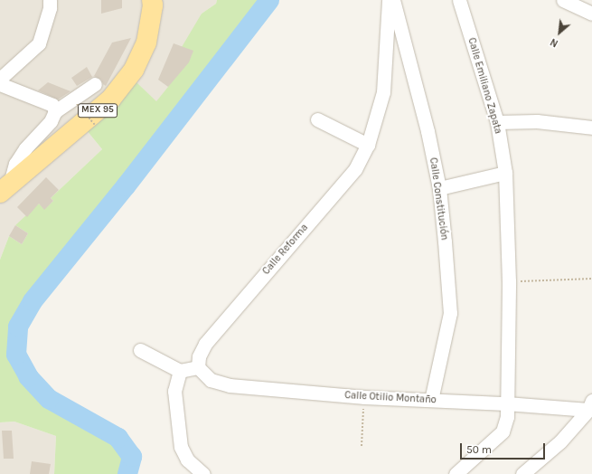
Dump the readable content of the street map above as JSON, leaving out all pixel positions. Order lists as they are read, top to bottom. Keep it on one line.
{"streets":{"main road":["MEX 95"],"street":["Calle Emiliano Zapata","Calle Constitución","Calle Reforma","Calle Otilio Montaño"]},"crossings":[["Calle Emiliano Zapata","Calle Otilio Montaño"],["Calle Constitución","Calle Otilio Montaño"],["Calle Reforma","Calle Otilio Montaño"]],"scale_bar":"50 m","north":"bottom left"}
